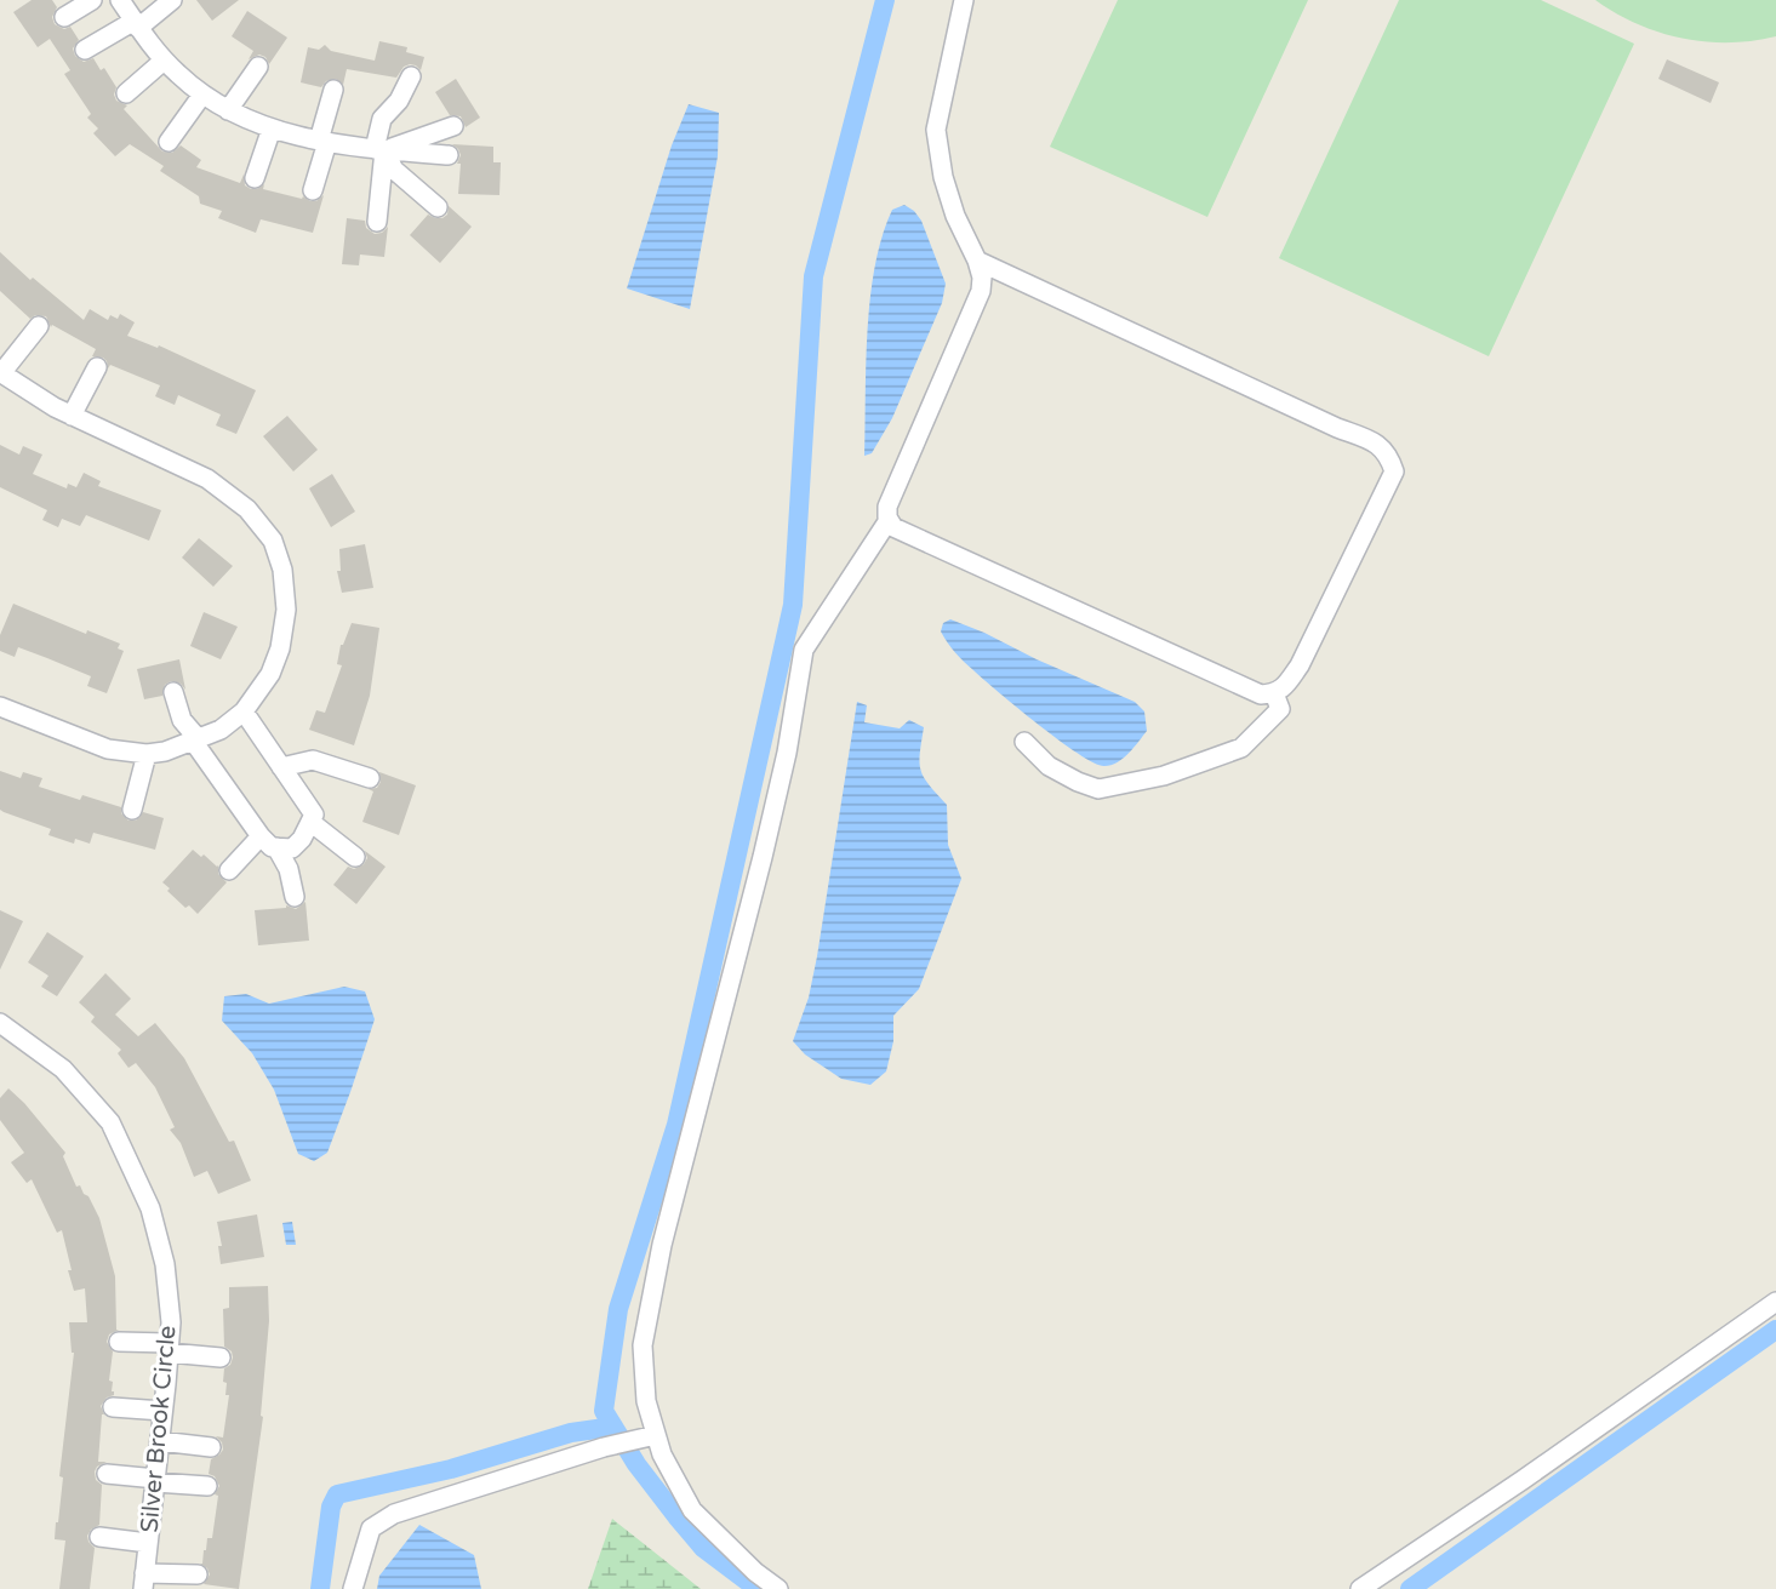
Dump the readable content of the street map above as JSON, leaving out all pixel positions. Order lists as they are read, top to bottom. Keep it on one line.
{"streets":{"street":["Silver Brook Circle"]}}
